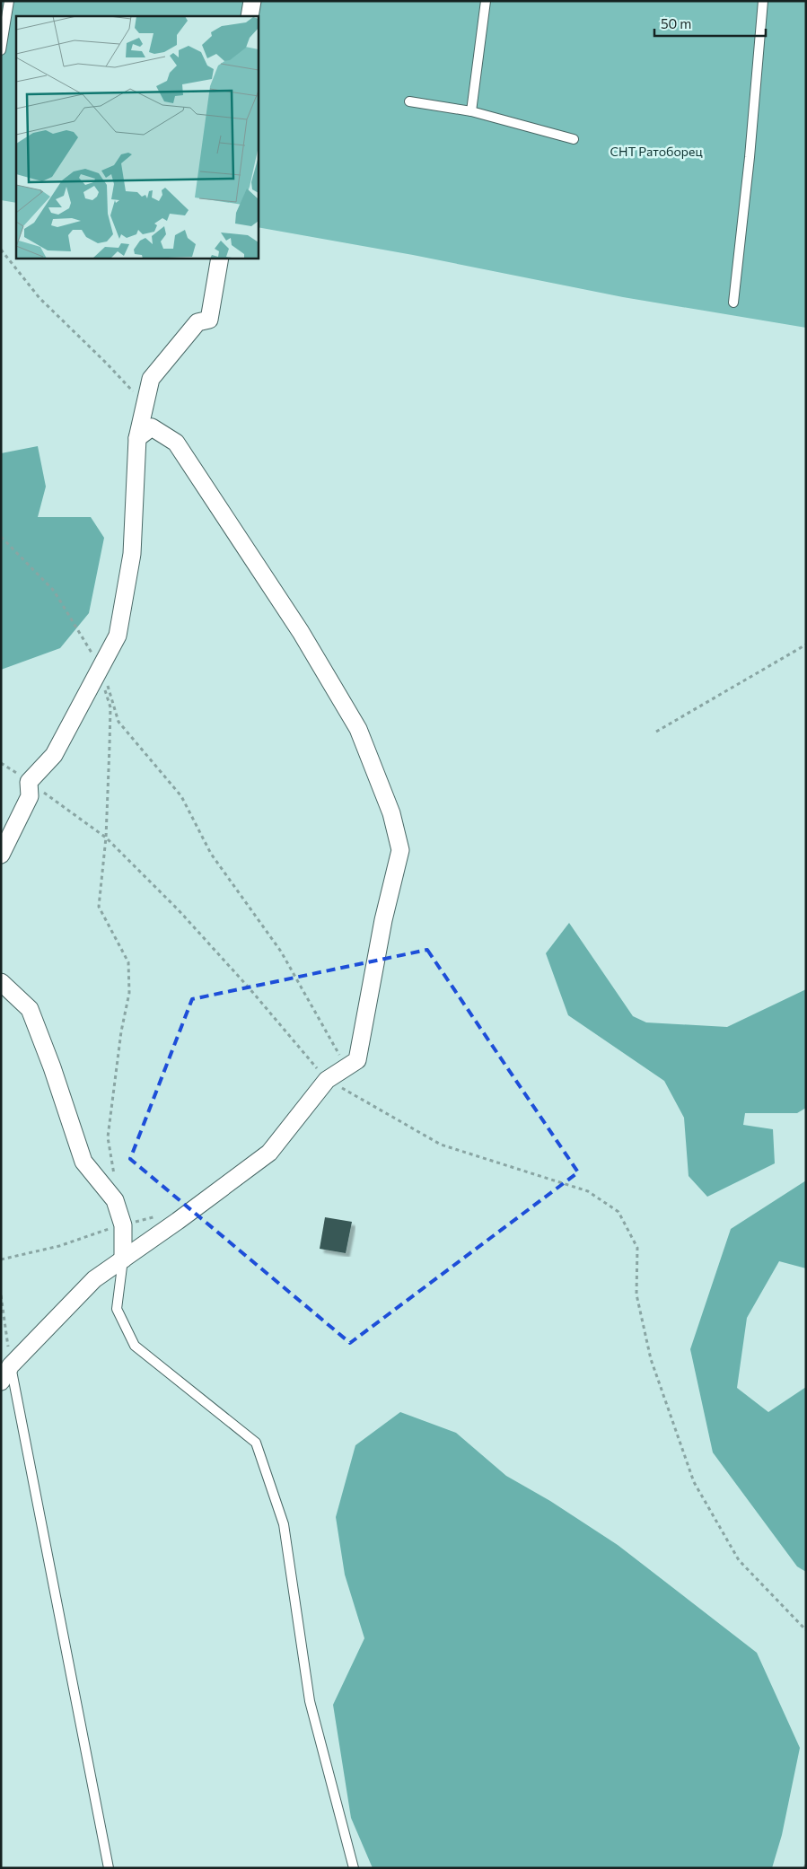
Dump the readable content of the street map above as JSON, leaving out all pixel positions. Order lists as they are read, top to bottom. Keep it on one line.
{"parks":["СНТ Ратоборец"],"scale_bar":"50 m"}
